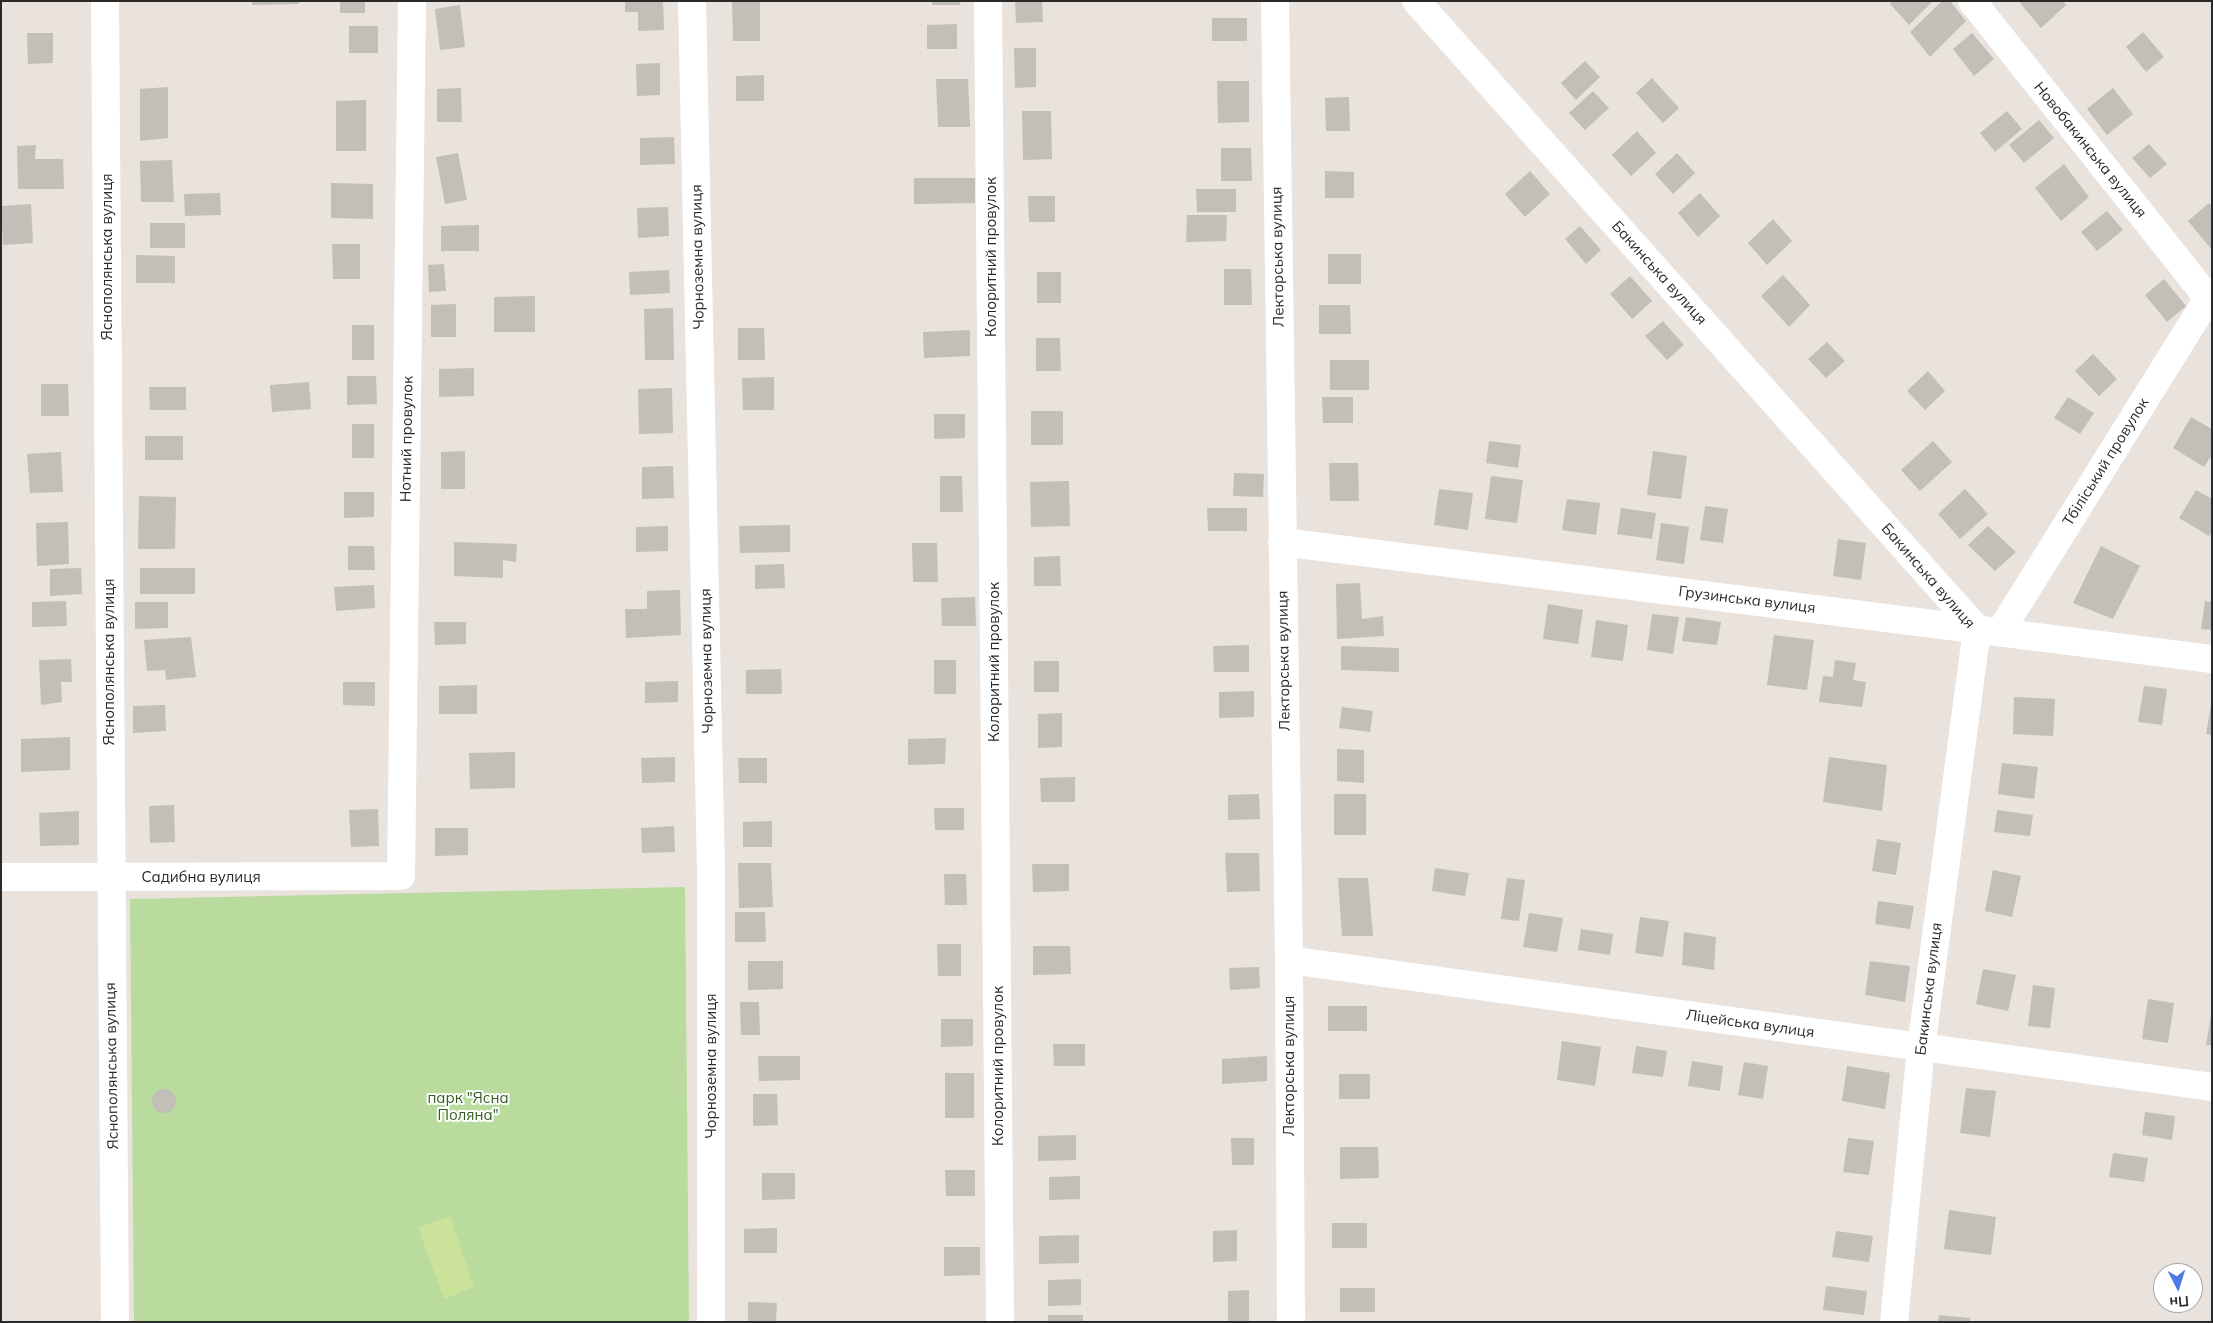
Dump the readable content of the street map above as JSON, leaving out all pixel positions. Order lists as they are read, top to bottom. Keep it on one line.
{"streets":{"street":["Новобакинська вулиця","Яснополянська вулиця","Чорноземна вулиця","Колоритний провулок","Лекторська вулиця","Бакинська вулиця","Нотний провулок","Тбіліський провулок","Грузинська вулиця","Садибна вулиця","Ліцейська вулиця"]},"crossings":[["Новобакинська вулиця","Тбіліський провулок"],["Яснополянська вулиця","Садибна вулиця"],["Лекторська вулиця","Грузинська вулиця"],["Лекторська вулиця","Ліцейська вулиця"],["Бакинська вулиця","Тбіліський провулок"],["Бакинська вулиця","Грузинська вулиця"],["Бакинська вулиця","Ліцейська вулиця"],["Нотний провулок","Садибна вулиця"],["Тбіліський провулок","Грузинська вулиця"]],"parks":["парк \"Ясна Поляна\""],"north":"bottom"}
